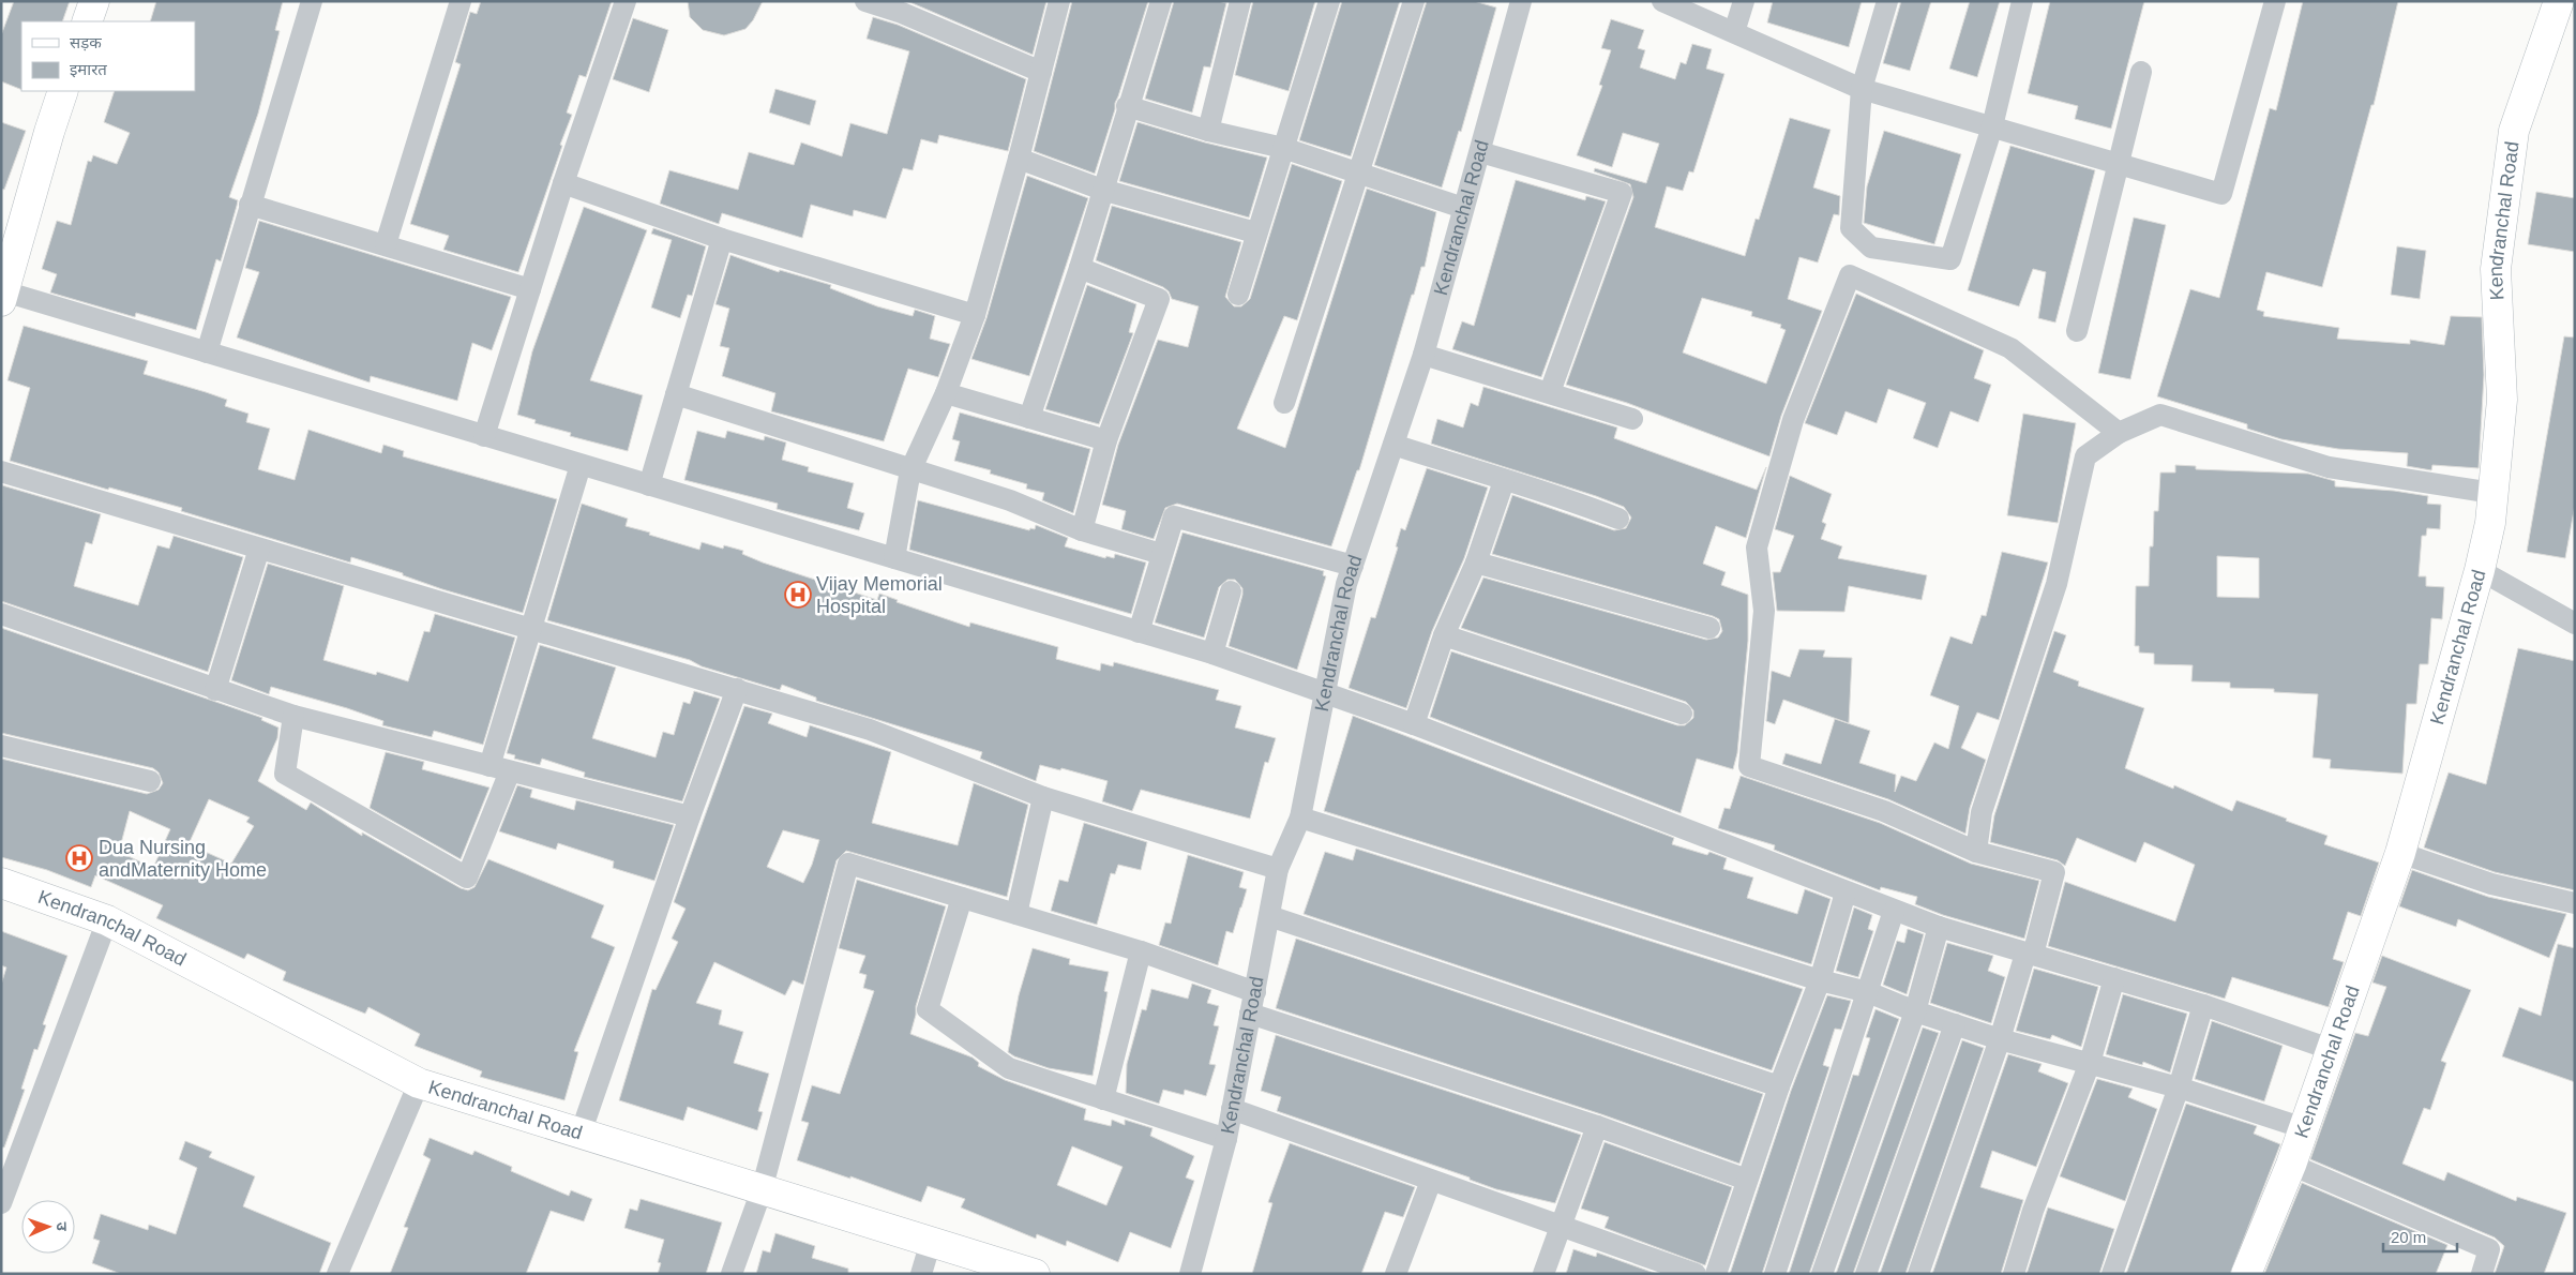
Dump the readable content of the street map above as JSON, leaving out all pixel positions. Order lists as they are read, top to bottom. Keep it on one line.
{"streets":{"street":["Kendranchal Road"]},"places":{"hospital":["Vijay Memorial Hospital","Dua Nursing andMaternity Home"]},"legend":["सड़क","इमारत"],"scale_bar":"20 m","north":"right"}
